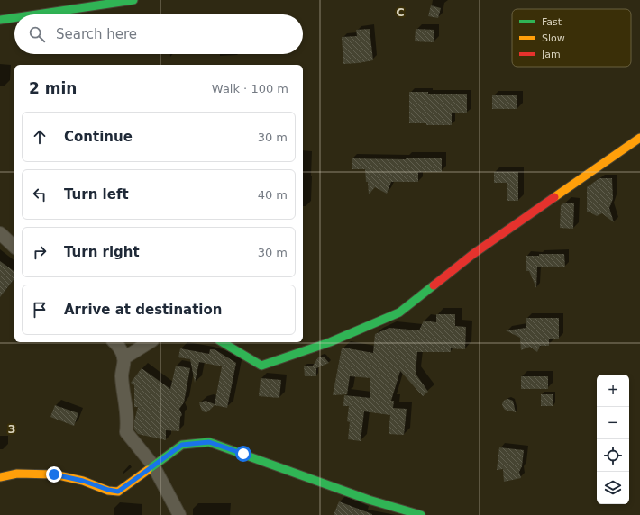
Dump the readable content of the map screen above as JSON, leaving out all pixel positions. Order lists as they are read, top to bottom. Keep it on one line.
{"legend":["Fast","Slow","Jam"],"page":{"search":"Search here","heading":["2 min","Walk · 100 m"],"list":[["Continue","30 m"],["Turn left","40 m"],["Turn right","30 m"],"Arrive at destination"],"map_buttons":["+","−"]},"grid":{"columns":["C"],"rows":["3"]}}
